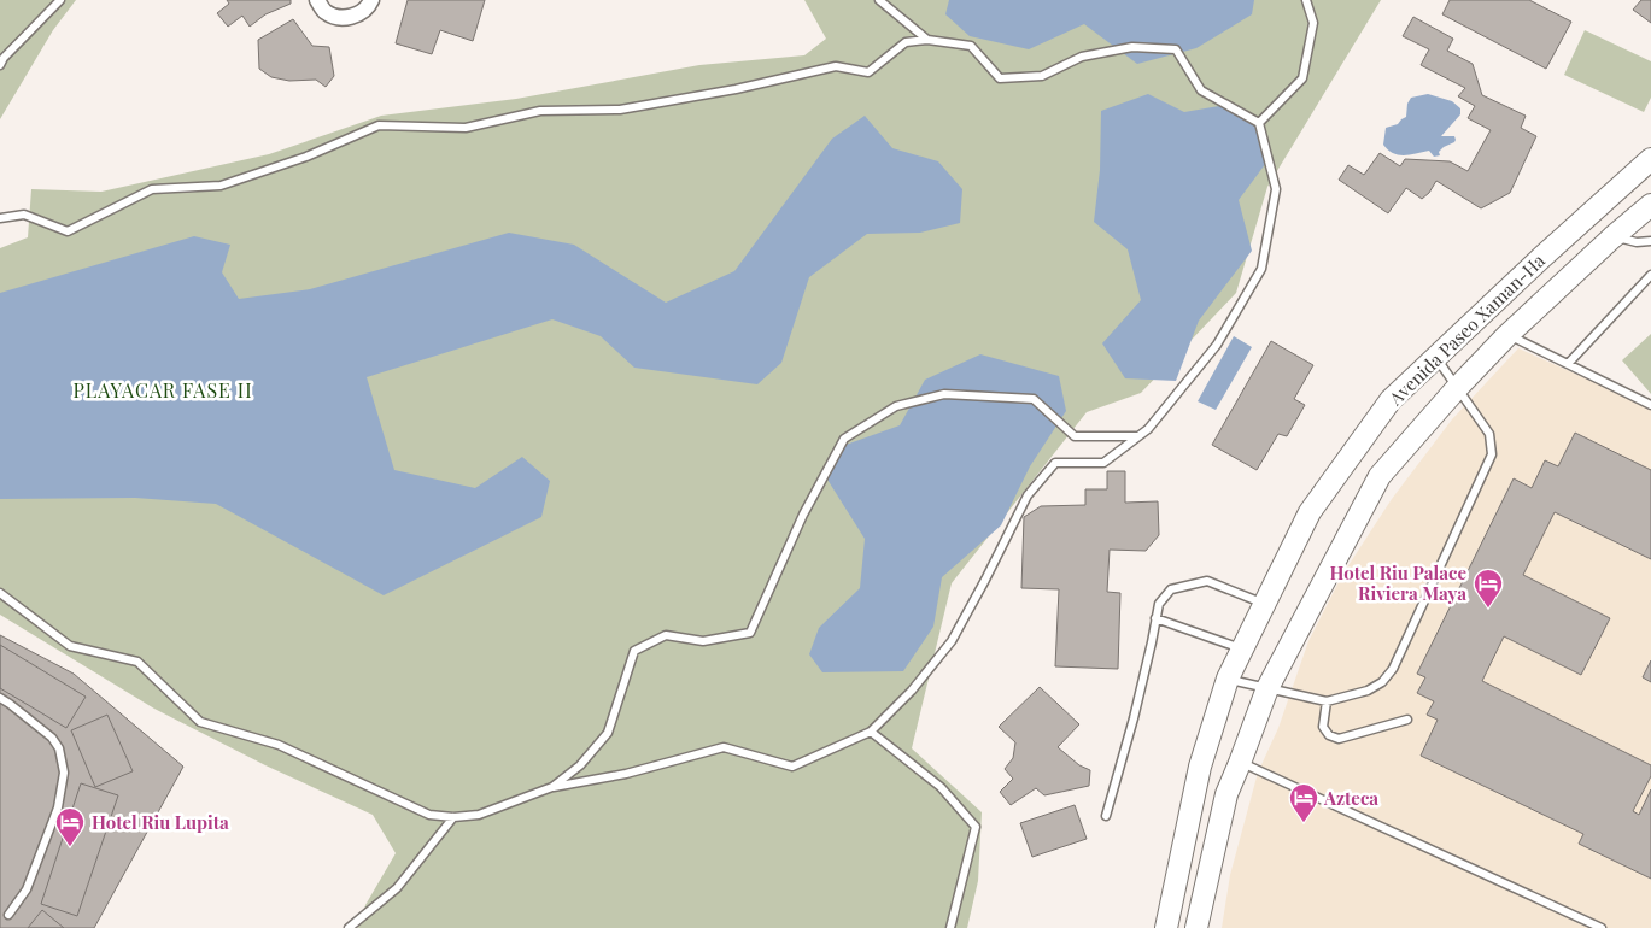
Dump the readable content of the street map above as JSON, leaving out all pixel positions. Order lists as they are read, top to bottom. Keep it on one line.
{"streets":{"main road":["Avenida Paseo Xaman-Ha"]},"districts":["PLAYACAR FASE II"],"places":{"hotel":["Hotel Riu Palace Riviera Maya","Azteca","Hotel Riu Lupita"]}}
